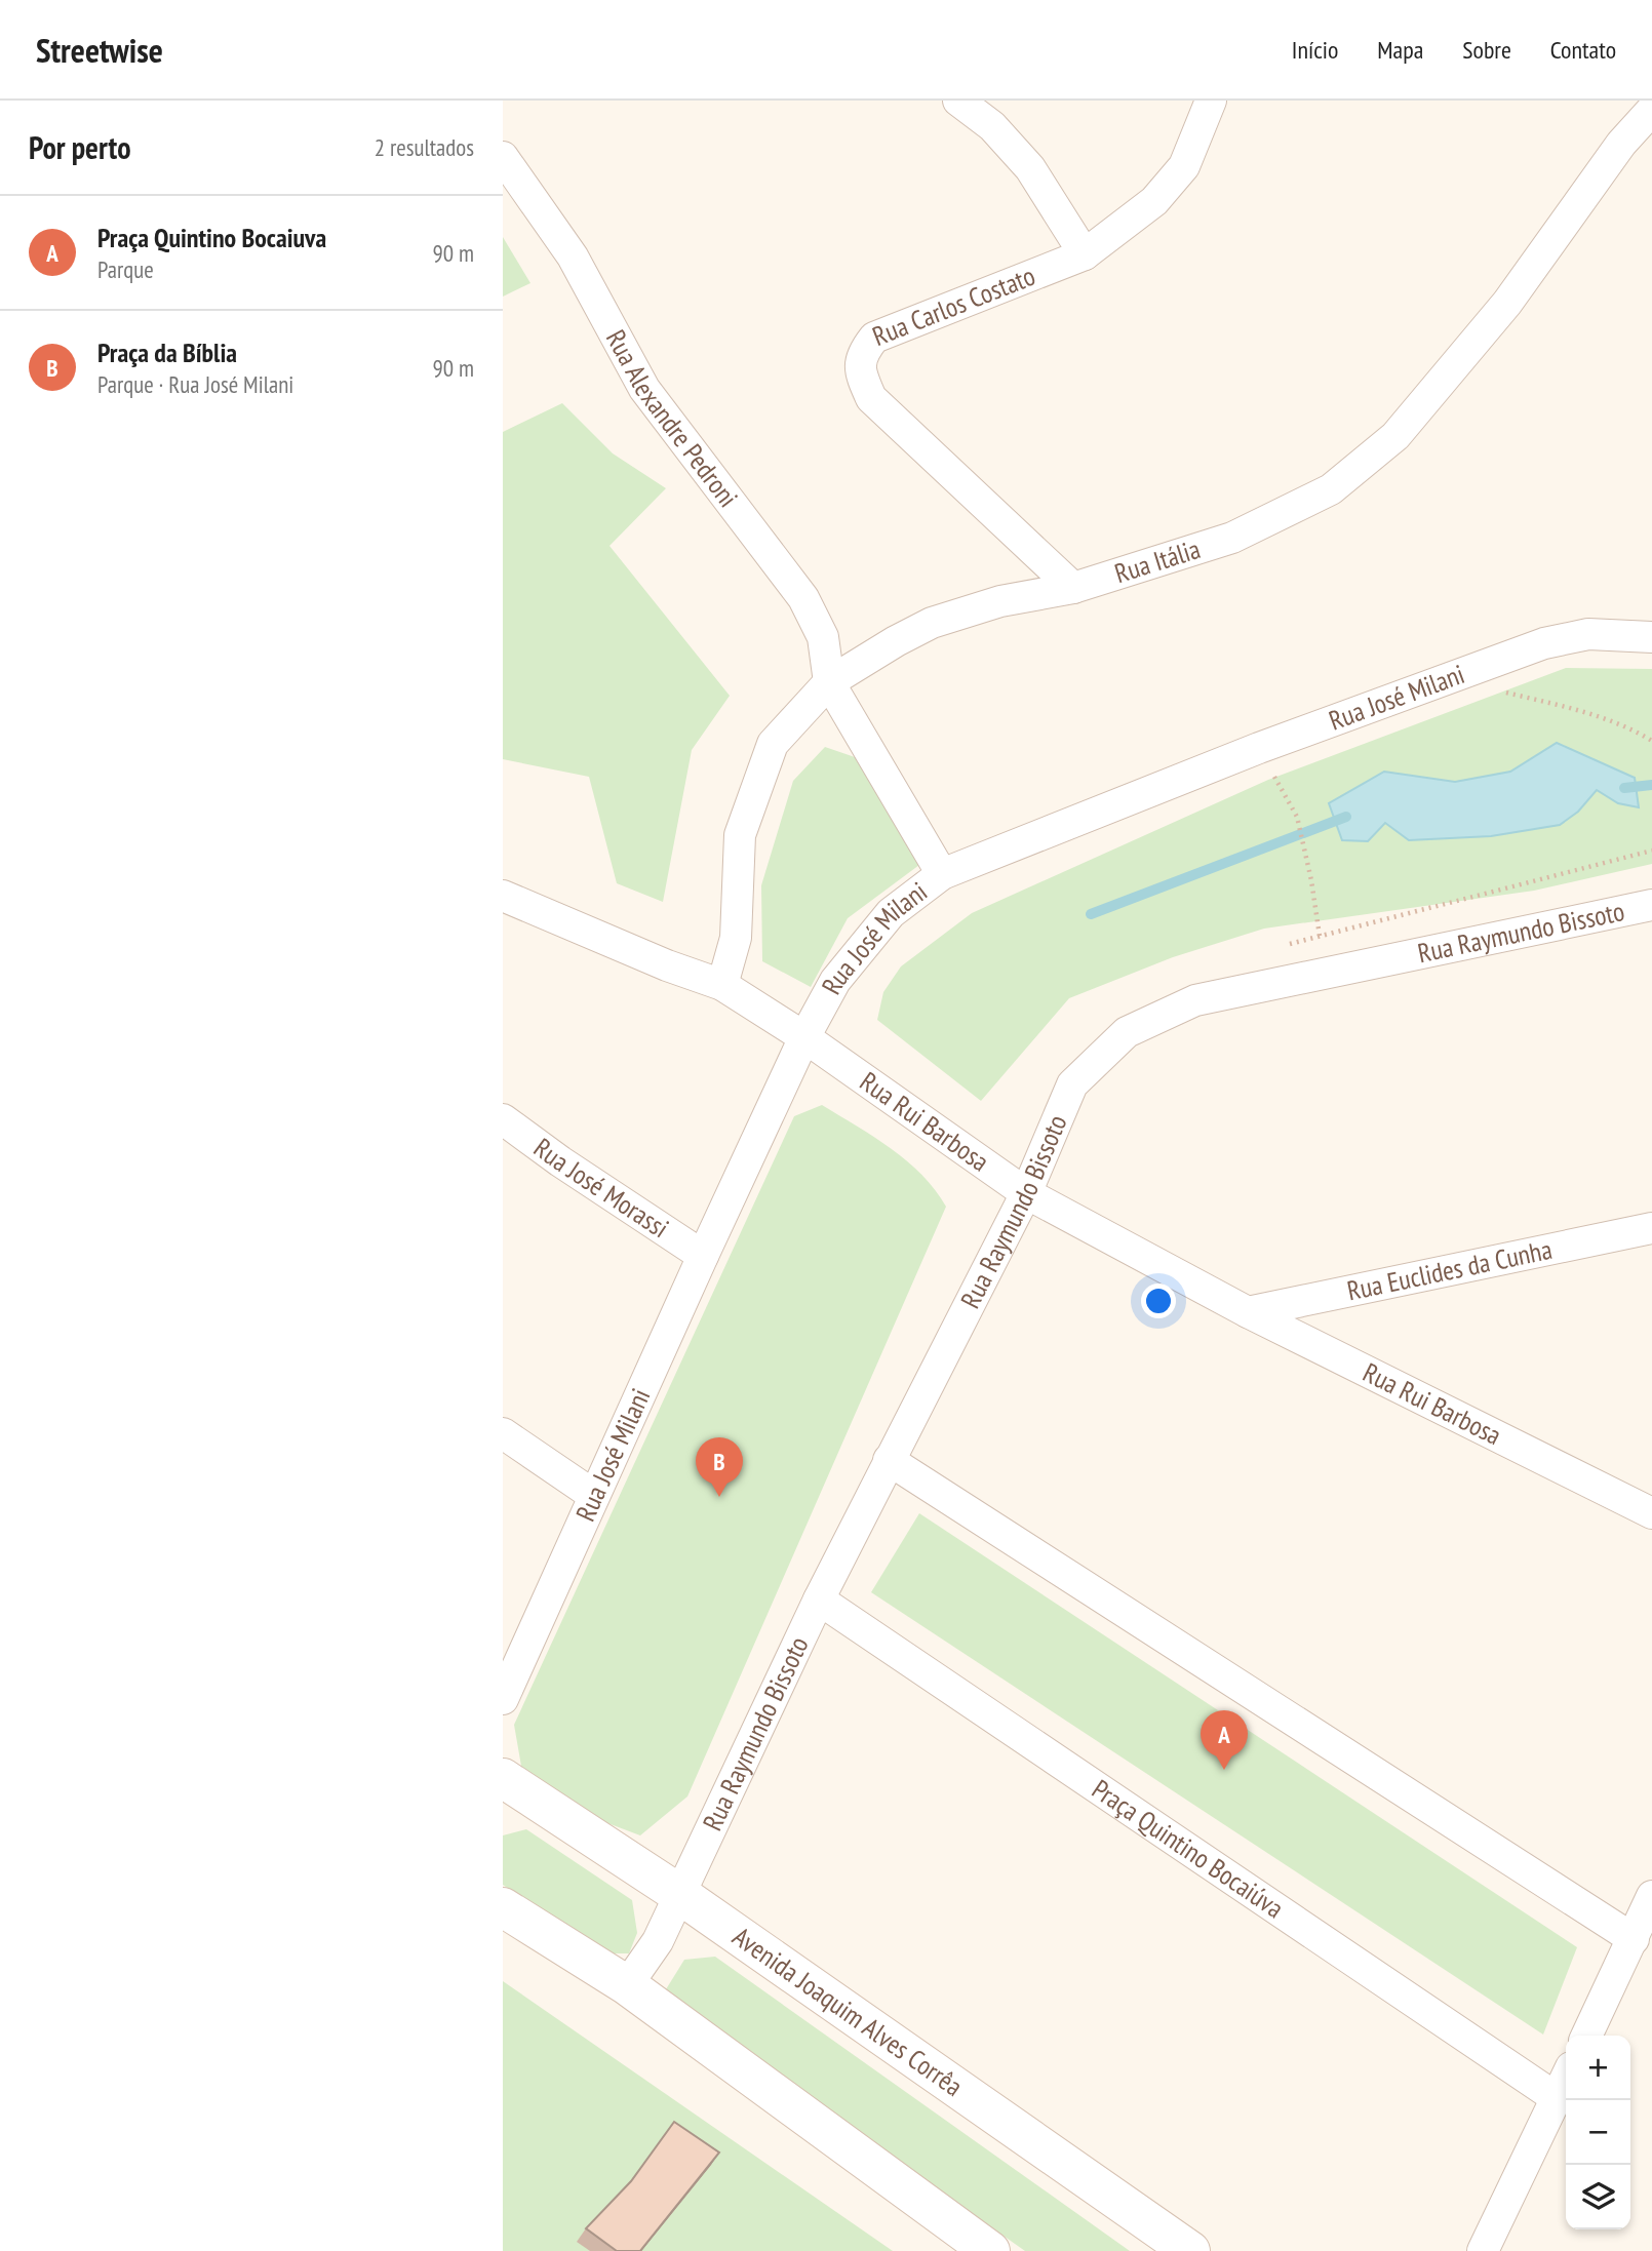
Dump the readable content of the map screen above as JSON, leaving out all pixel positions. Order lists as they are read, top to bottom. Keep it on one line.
{"streets":{"main road":["Avenida Joaquim Alves Corrêa"],"street":["Rua Carlos Costato","Rua Alexandre Pedroni","Rua Itália","Rua José Milani","Rua Raymundo Bissoto","Rua Rui Barbosa","Rua José Morassi","Rua Euclides da Cunha","Praça Quintino Bocaiúva"]},"crossings":[["Rua Carlos Costato","Rua Itália"],["Rua Alexandre Pedroni","Rua Itália"],["Rua Itália","Rua Rui Barbosa"],["Rua José Milani","Rua Rui Barbosa"],["Rua José Milani","Rua José Morassi"],["Rua Raymundo Bissoto","Rua Rui Barbosa"],["Rua Raymundo Bissoto","Praça Quintino Bocaiúva"],["Rua Raymundo Bissoto","Avenida Joaquim Alves Corrêa"],["Rua Rui Barbosa","Rua Euclides da Cunha"]],"page":{"header":"Streetwise","nav":["Início","Mapa","Sobre","Contato"],"heading":["Por perto","2 resultados"],"list":[{"mark":"A","name":"Praça Quintino Bocaiuva","note":"Parque","value":"90 m"},{"mark":"B","name":"Praça da Bíblia","note":"Parque · Rua José Milani","value":"90 m"}],"pins":["B","A"],"map_buttons":["+","−"]}}
